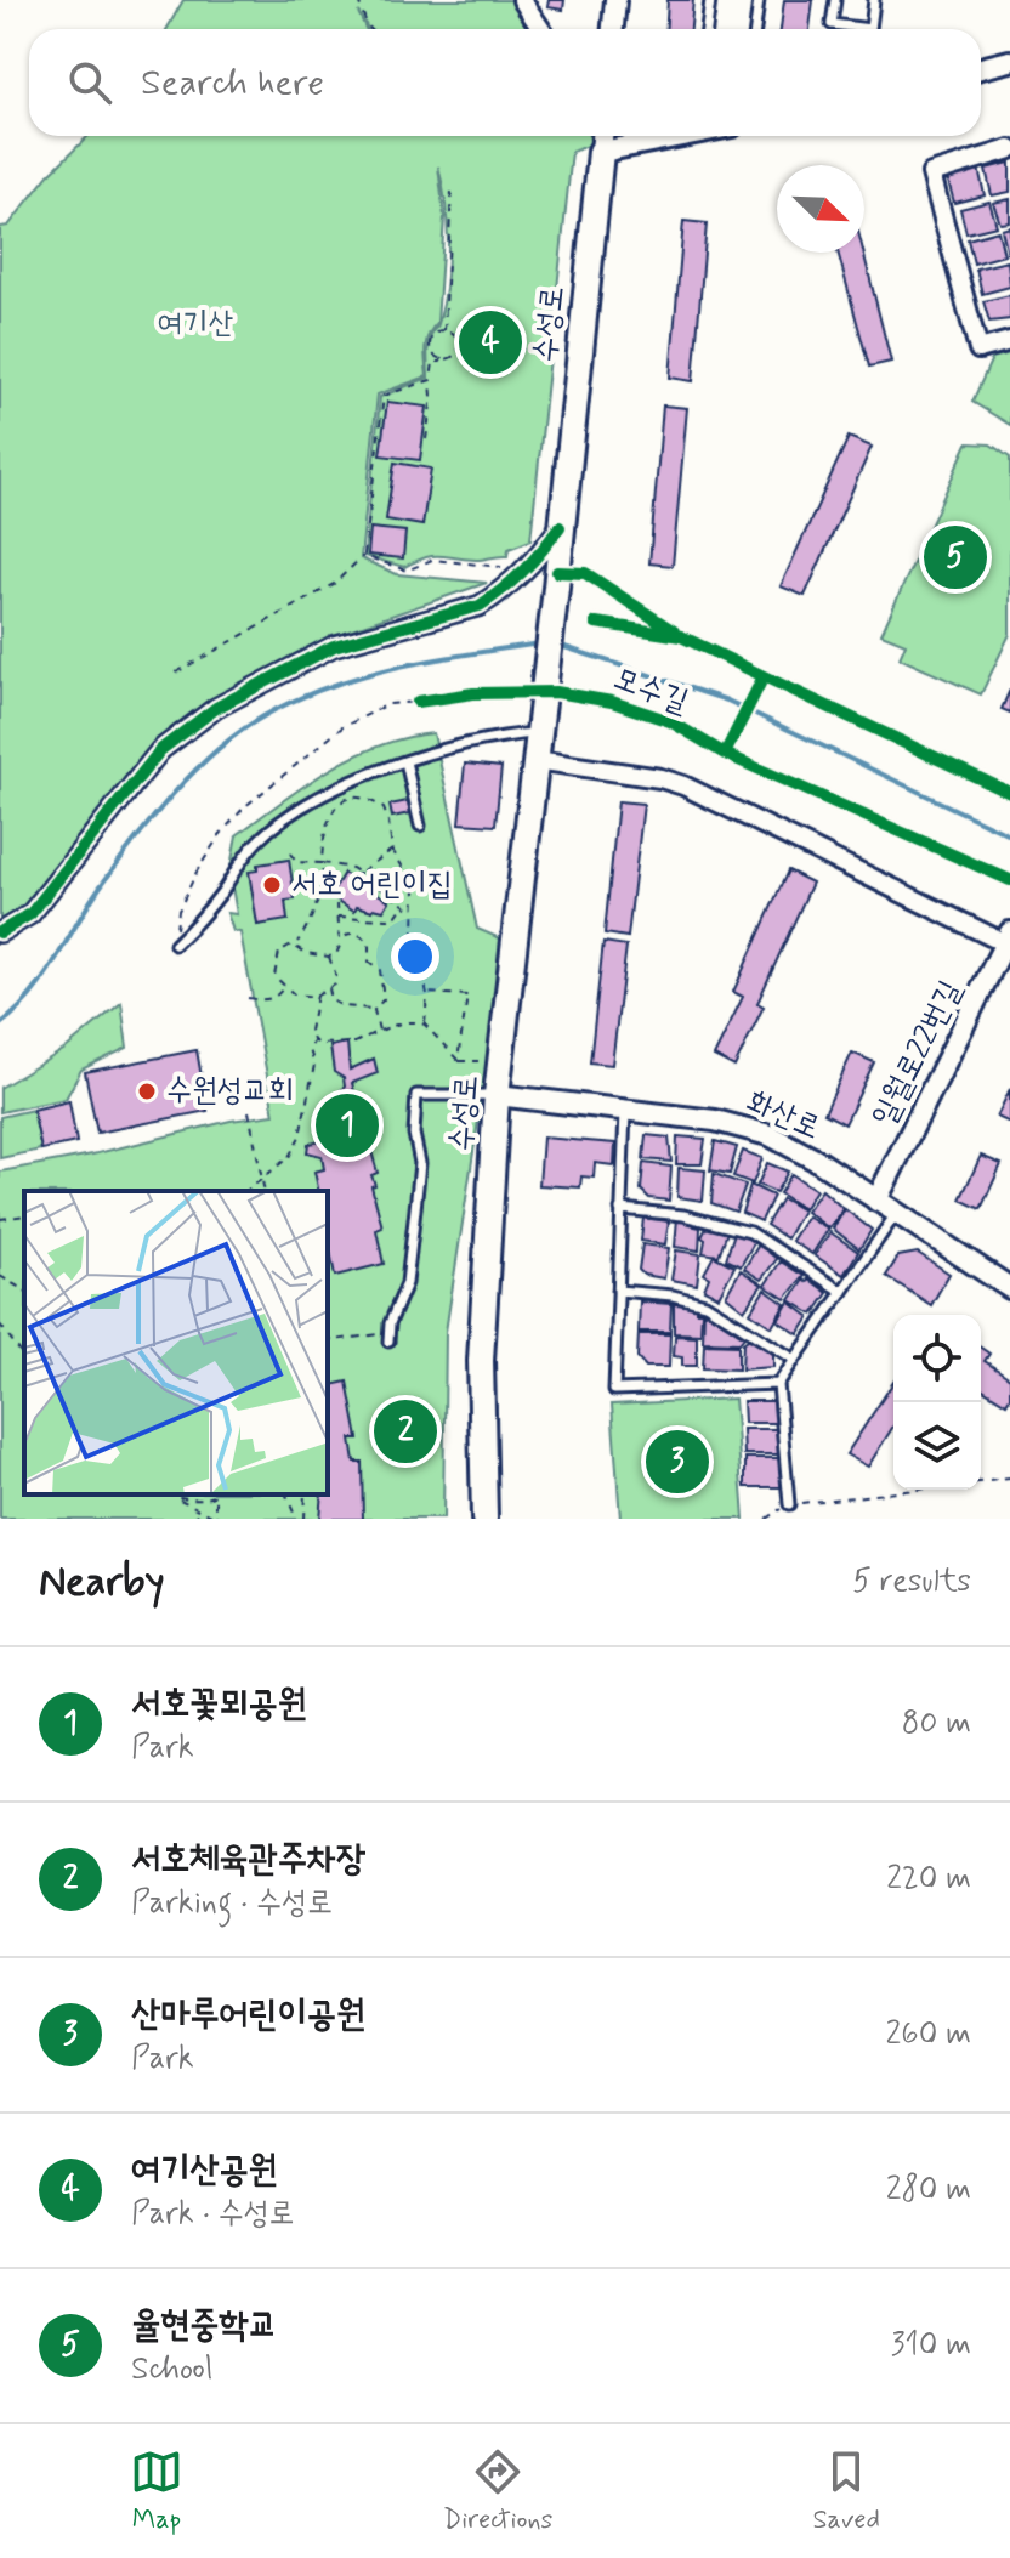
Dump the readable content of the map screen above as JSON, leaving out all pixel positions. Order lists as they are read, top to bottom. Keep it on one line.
{"streets":{"main road":["수성로"],"street":["일월로22번길","화산로"],"cycle path":["모수길"]},"crossings":[["수성로","화산로"],["일월로22번길","화산로"]],"parks":["여기산"],"places":["서호 어린이집","수원성교회"],"north":"bottom right","page":{"search":"Search here","pins":["4","5","1","2","3"],"heading":["Nearby","5 results"],"list":[{"mark":"1","name":"서호꽃뫼공원","note":"Park","value":"80 m"},{"mark":"2","name":"서호체육관주차장","note":"Parking · 수성로","value":"220 m"},{"mark":"3","name":"산마루어린이공원","note":"Park","value":"260 m"},{"mark":"4","name":"여기산공원","note":"Park · 수성로","value":"280 m"},{"mark":"5","name":"율현중학교","note":"School","value":"310 m"}],"nav":["Map","Directions","Saved"]}}
